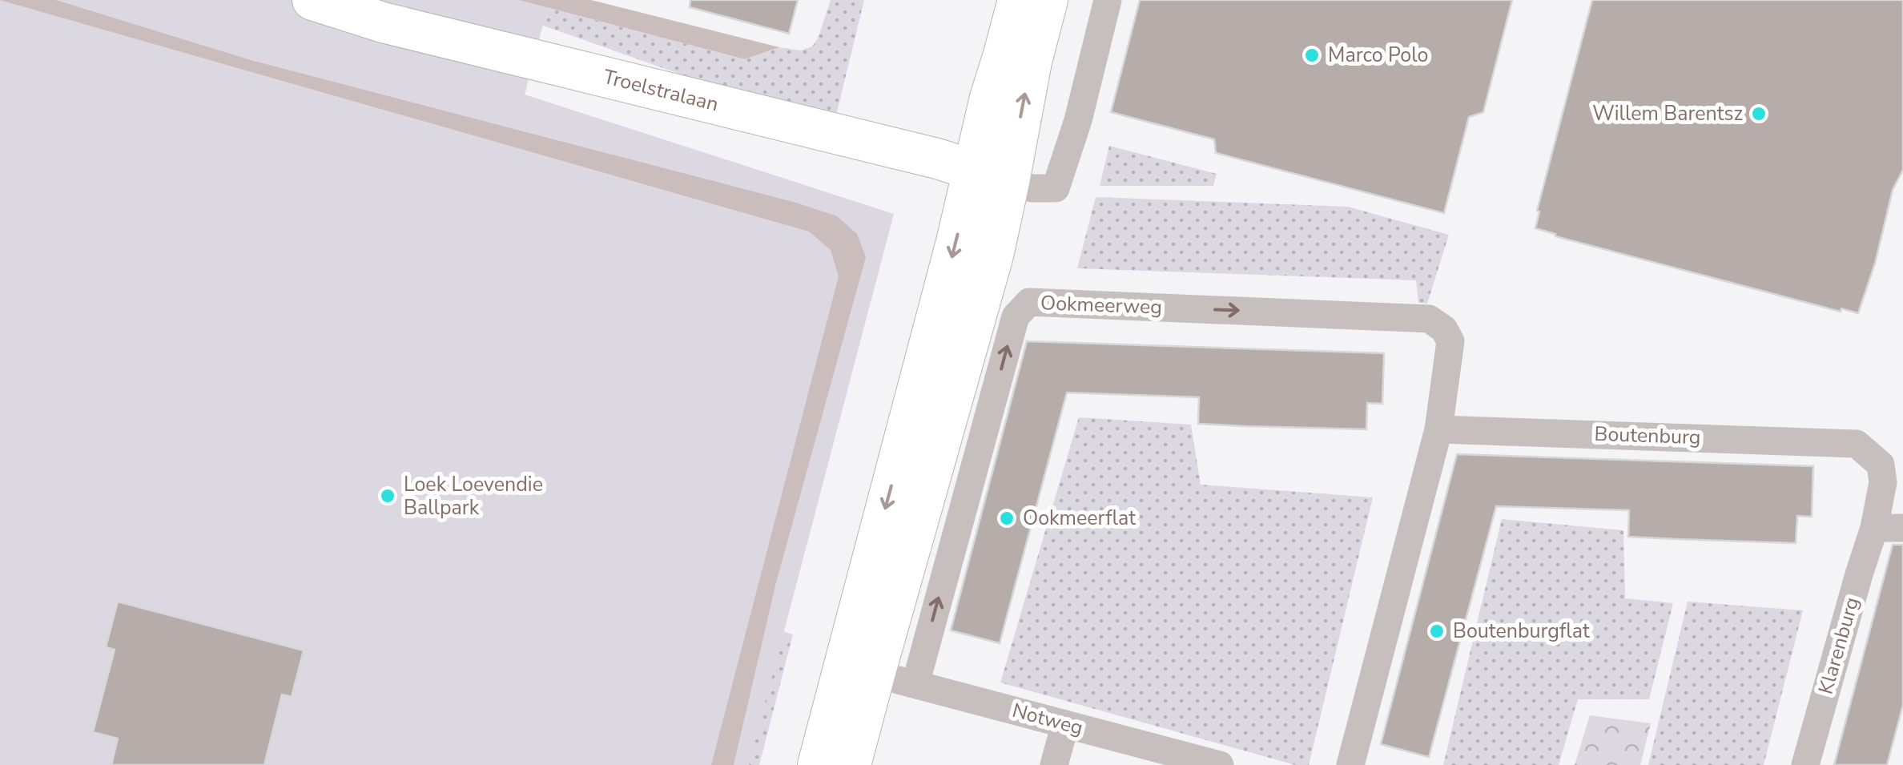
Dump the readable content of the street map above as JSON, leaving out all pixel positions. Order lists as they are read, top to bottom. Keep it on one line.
{"streets":{"main road":["Troelstralaan"],"street":["Ookmeerweg","Boutenburg","Klarenburg","Notweg"]},"crossings":[["Ookmeerweg","Boutenburg"],["Ookmeerweg","Notweg"],["Boutenburg","Klarenburg"]],"places":["Marco Polo","Willem Barentsz","Loek Loevendie Ballpark","Ookmeerflat","Boutenburgflat"]}
